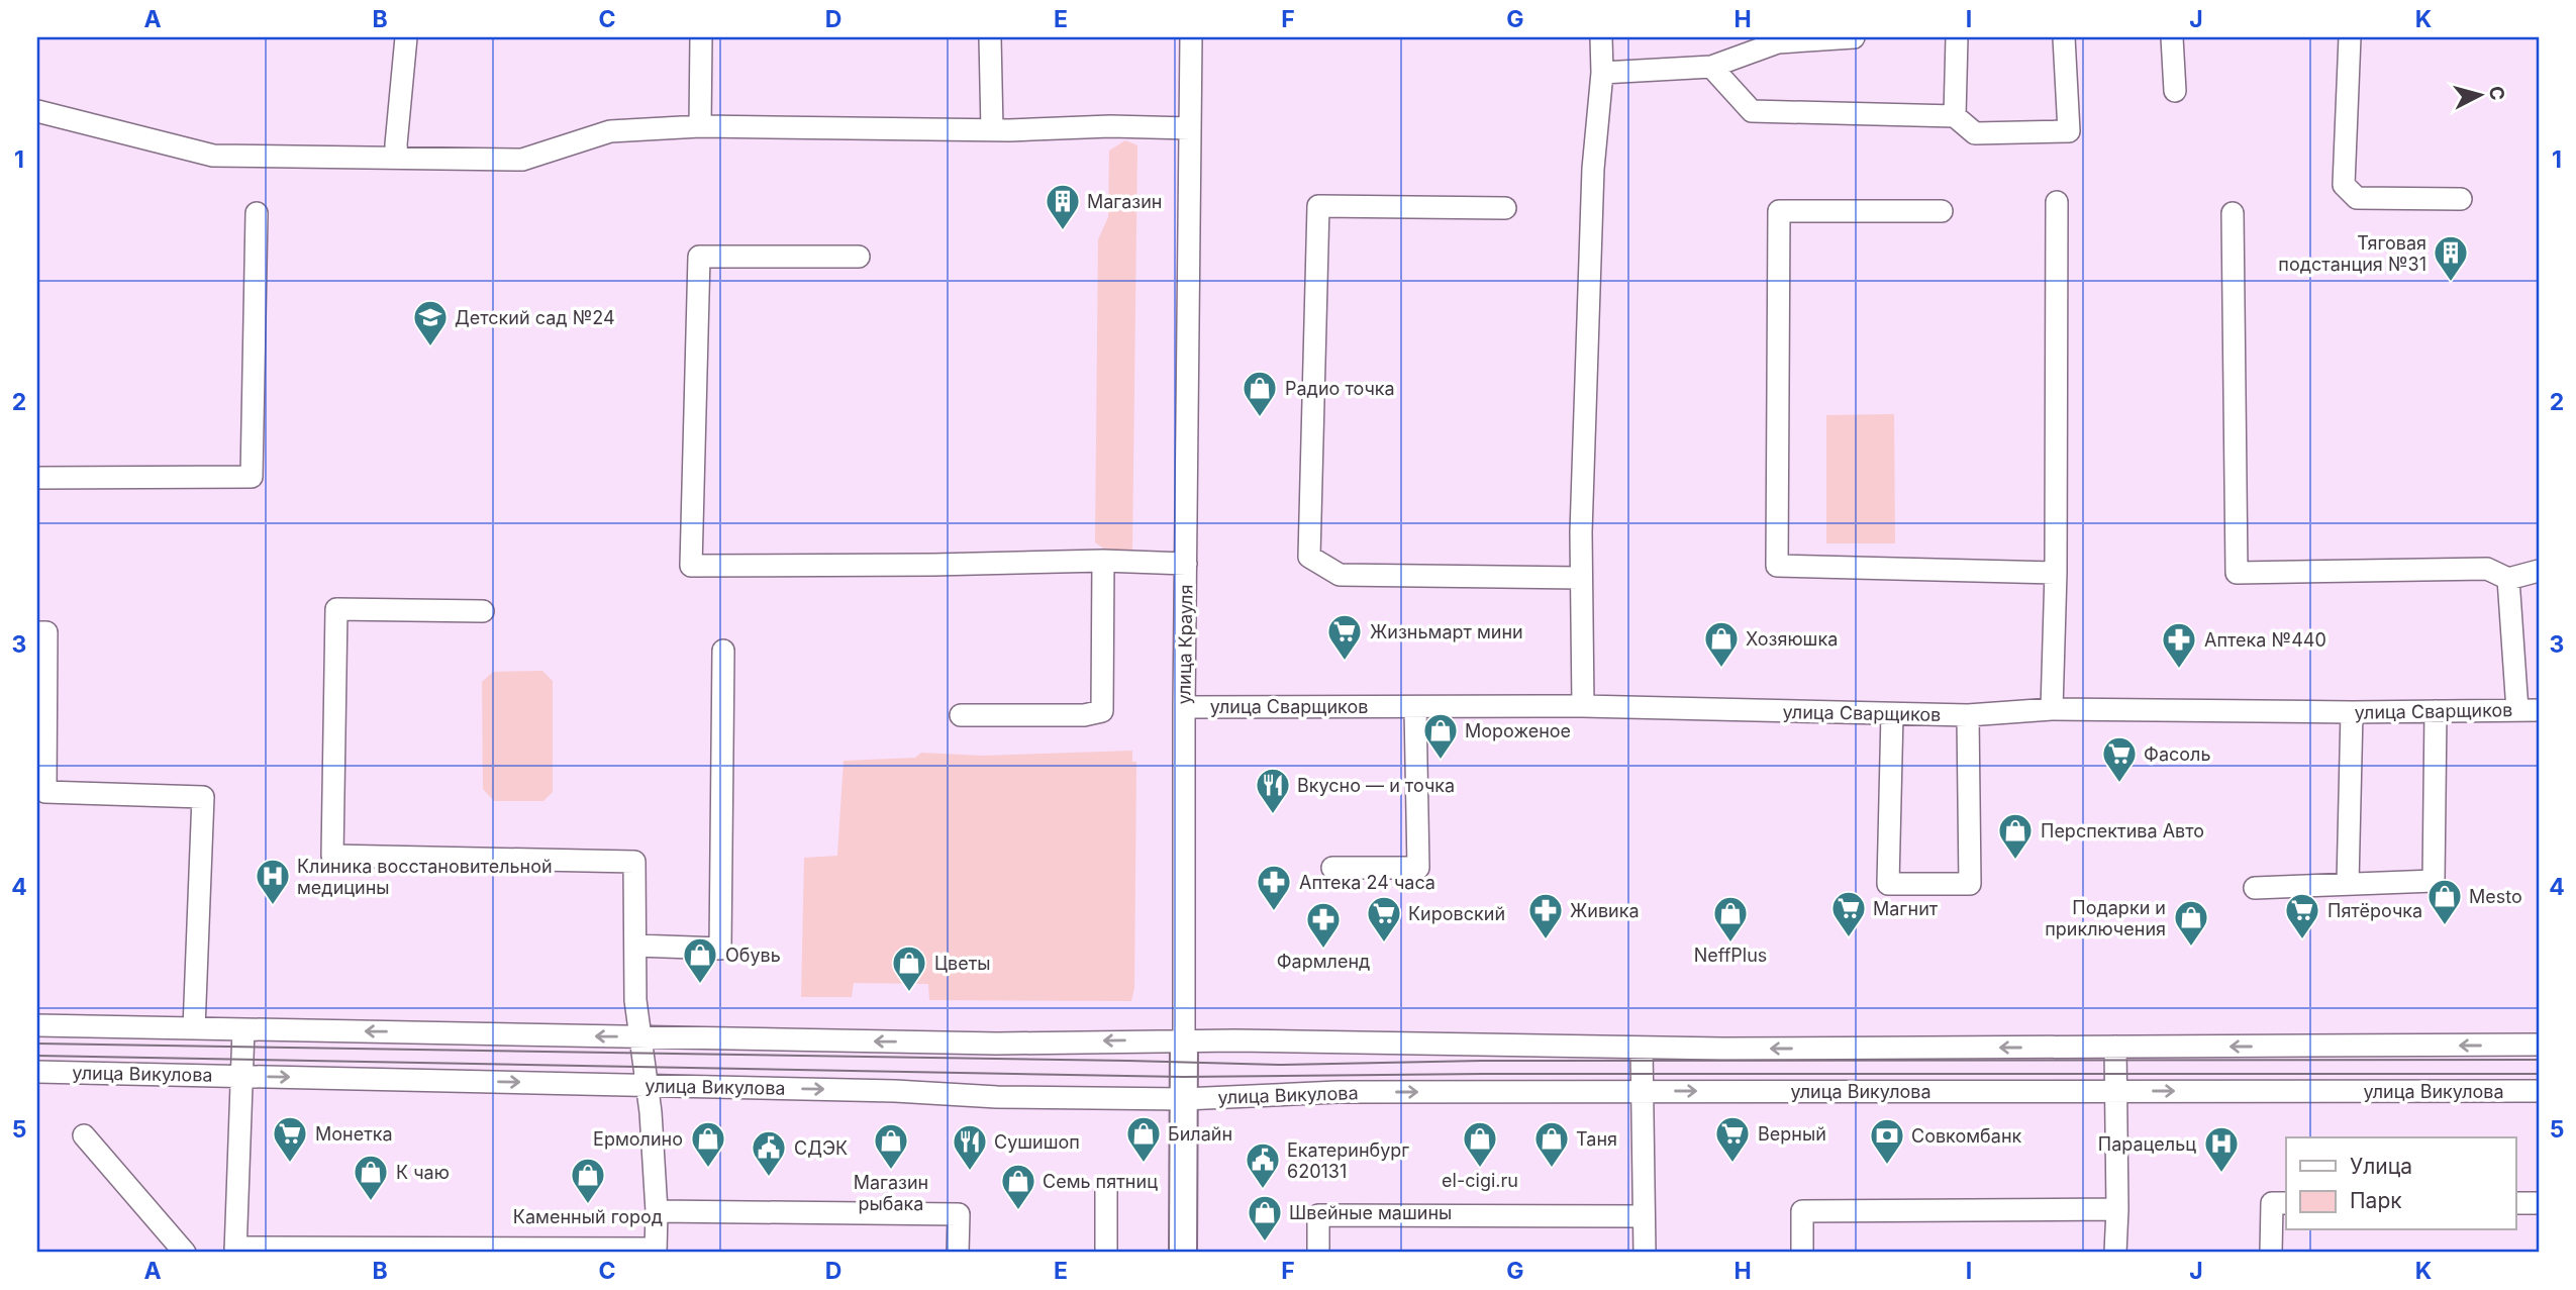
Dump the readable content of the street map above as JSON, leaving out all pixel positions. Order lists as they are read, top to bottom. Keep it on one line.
{"streets":{"main road":["улица Крауля"],"street":["улица Сварщиков","улица Викулова"]},"crossings":[["улица Крауля","улица Сварщиков"],["улица Крауля","улица Викулова"]],"places":{"building":["Магазин","Тяговая подстанция №31"],"school or university":["Детский сад №24"],"shop":["Радио точка","Хозяюшка","Мороженое","Перспектива Авто","Mesto","NeffPlus","Подарки и приключения","Обувь","Цветы","Билайн","Ермолино","el-cigi.ru","Таня","Магазин рыбака","К чаю","Каменный город","Семь пятниц","Швейные машины"],"supermarket":["Жизньмарт мини","Фасоль","Магнит","Пятёрочка","Кировский","Монетка","Верный"],"pharmacy":["Аптека №440","Аптека 24 часа","Живика","Фармленд"],"restaurant":["Вкусно — и точка","Сушишоп"],"hospital":["Клиника восстановительной медицины","Парацельц"],"bank":["Совкомбанк"],"public building":["СДЭК","Екатеринбург 620131"]},"legend":["Улица","Парк"],"north":"right","grid":{"columns":["A","B","C","D","E","F","G","H","I","J","K"],"rows":["1","2","3","4","5"]}}
